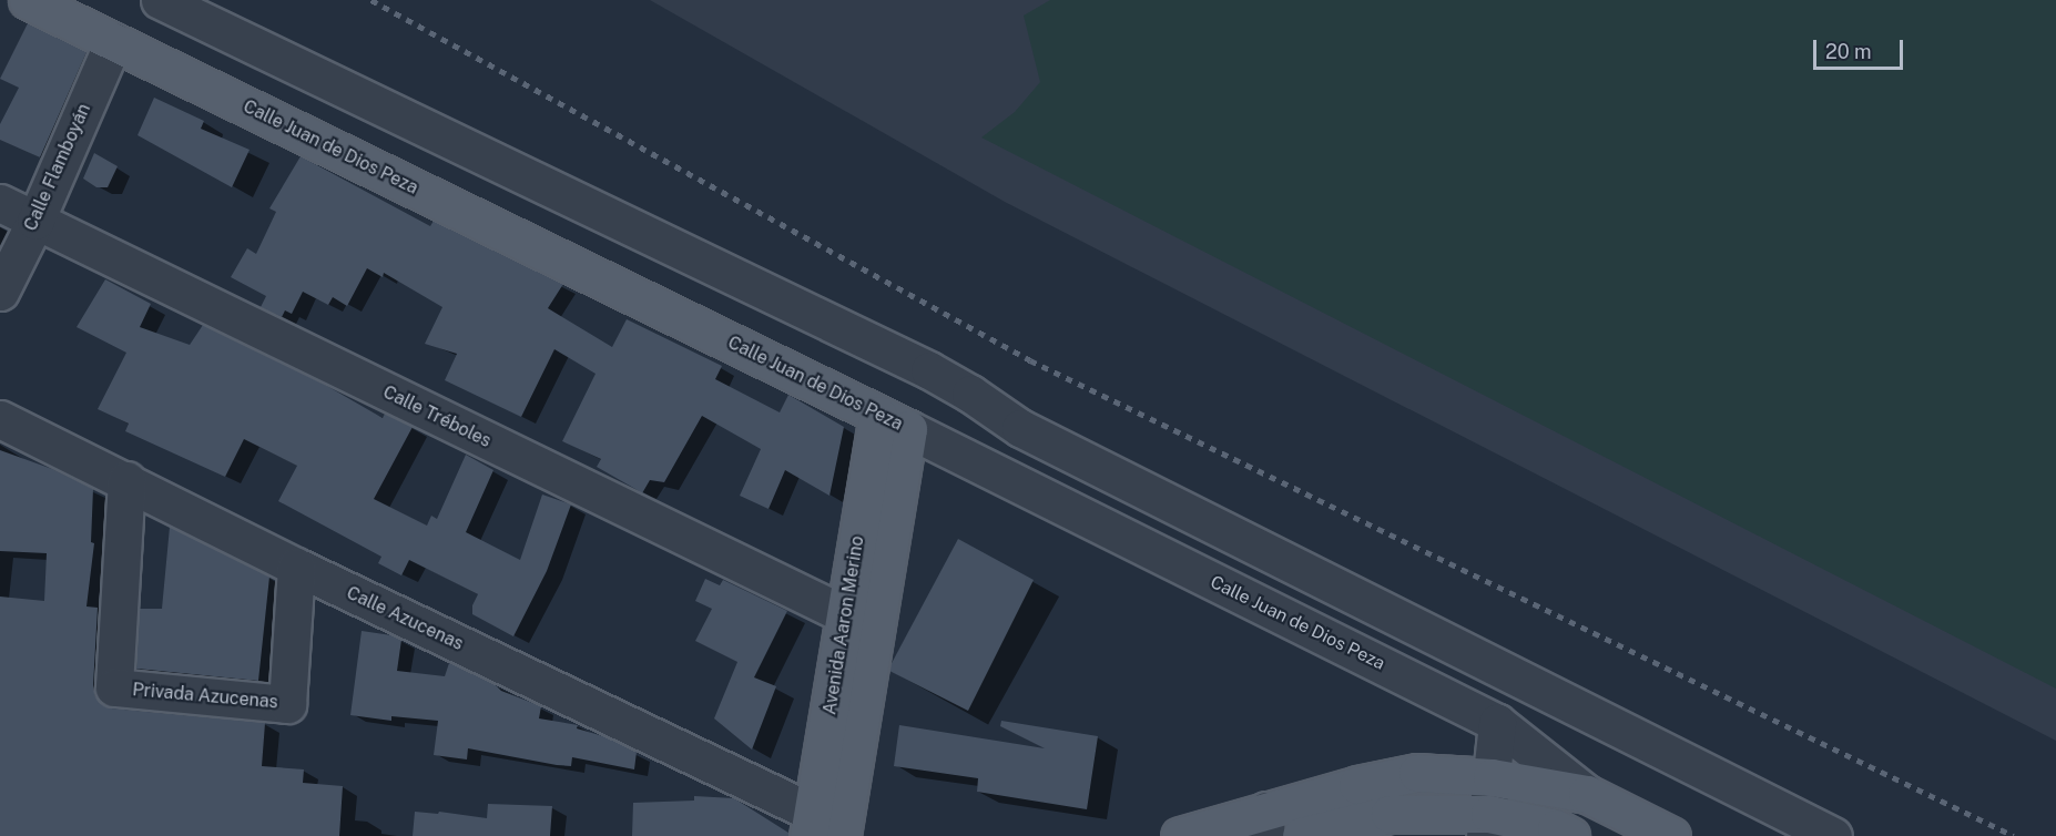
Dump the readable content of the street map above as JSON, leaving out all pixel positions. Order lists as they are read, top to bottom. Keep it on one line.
{"streets":{"main road":["Calle Juan de Dios Peza","Avenida Aaron Merino"],"street":["Calle Flamboyán","Calle Tréboles","Calle Azucenas","Privada Azucenas"]},"crossings":[["Calle Juan de Dios Peza","Calle Flamboyán"],["Calle Juan de Dios Peza","Avenida Aaron Merino"],["Calle Flamboyán","Calle Tréboles"],["Calle Tréboles","Avenida Aaron Merino"],["Calle Azucenas","Avenida Aaron Merino"],["Calle Azucenas","Privada Azucenas"]],"scale_bar":"20 m"}
